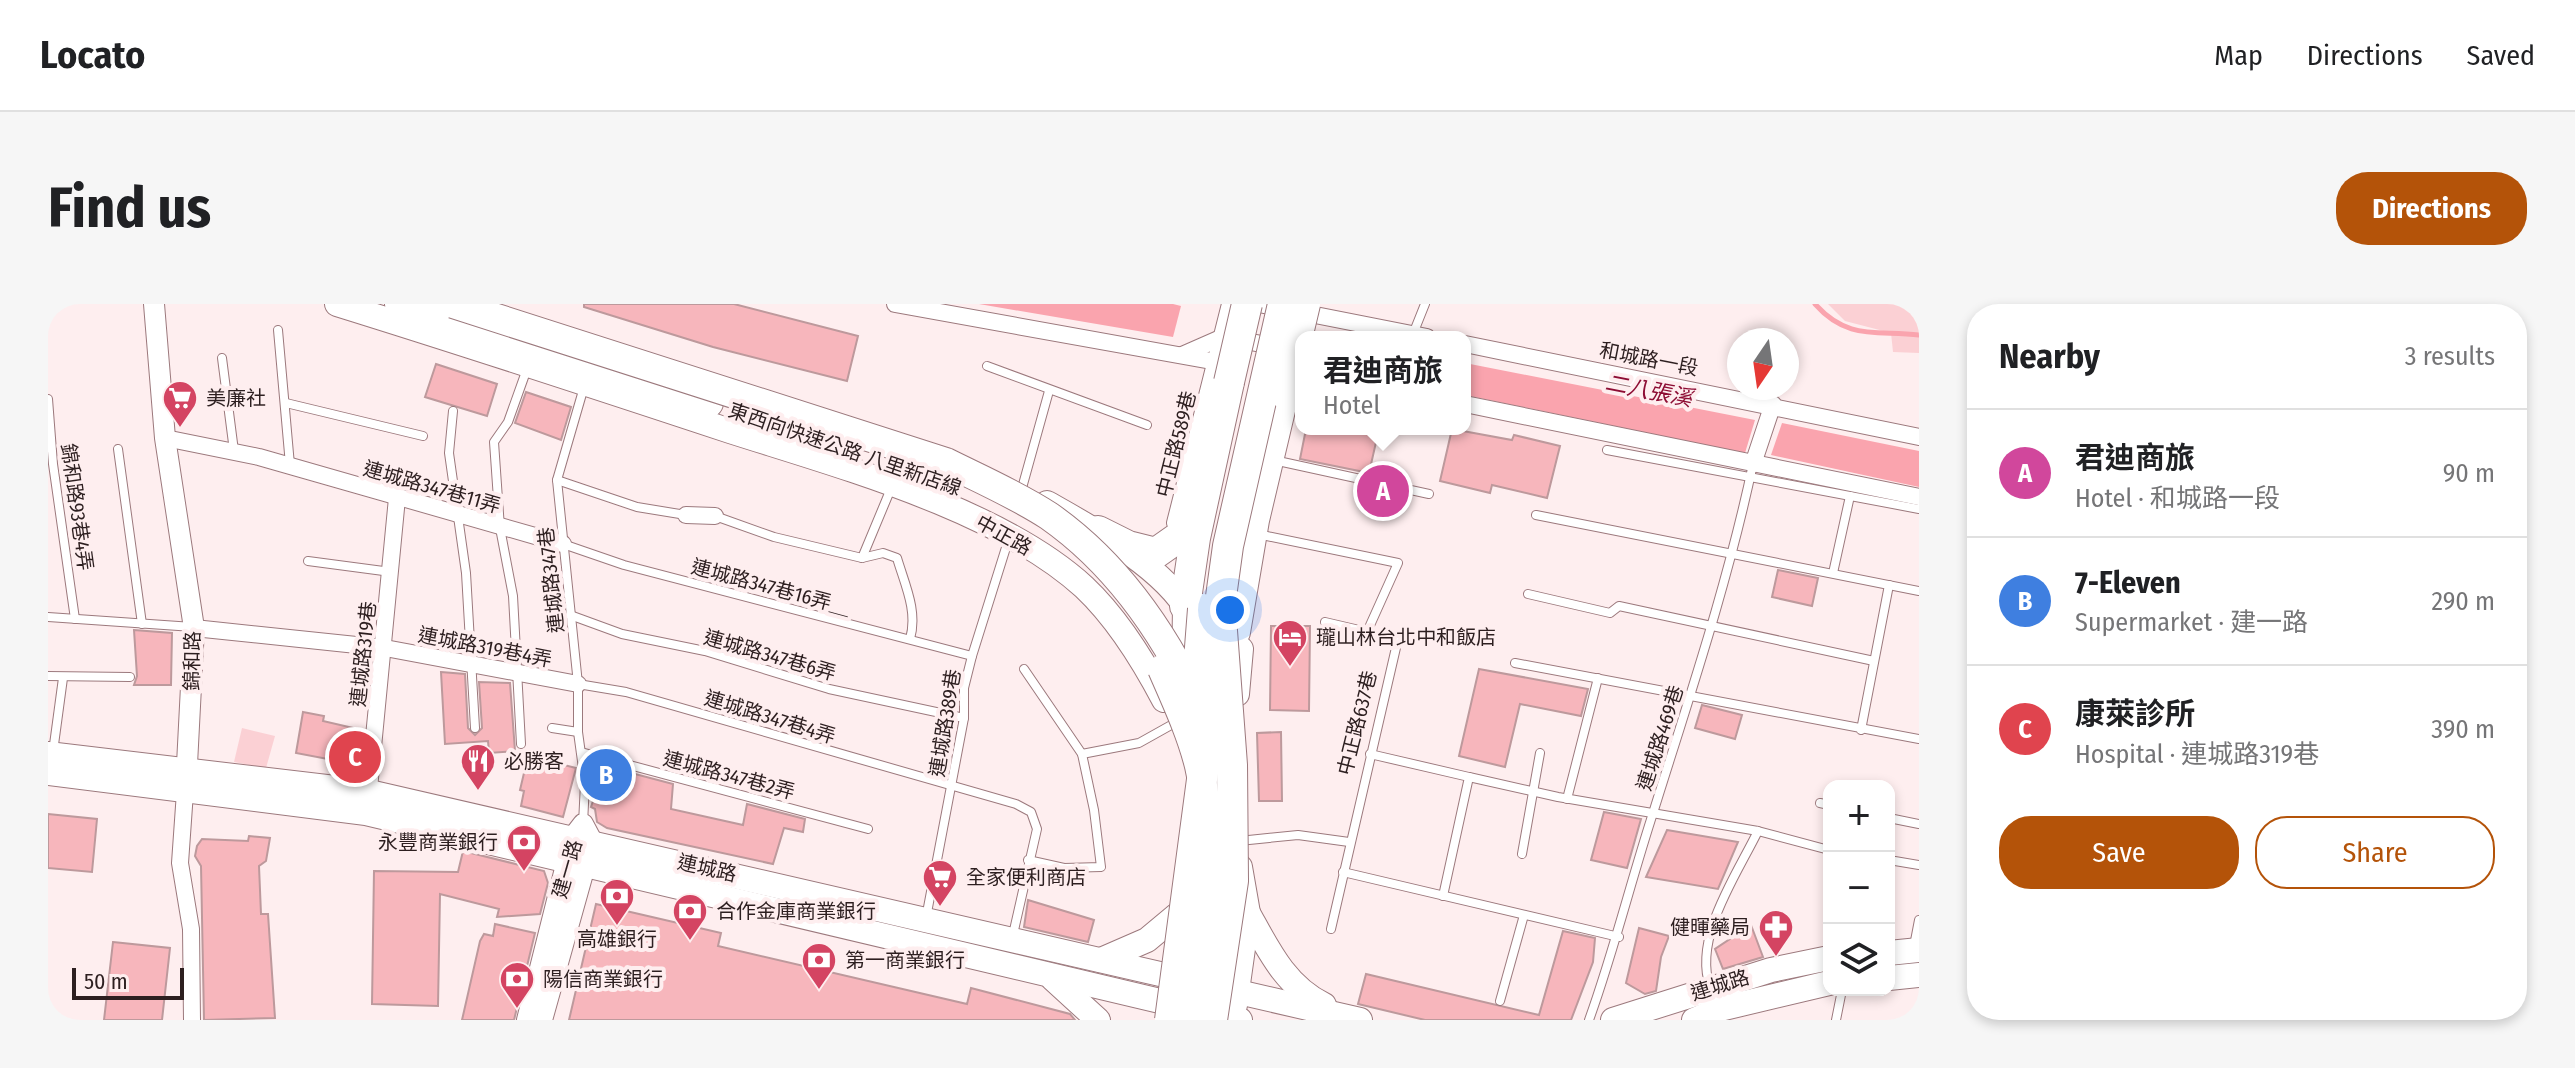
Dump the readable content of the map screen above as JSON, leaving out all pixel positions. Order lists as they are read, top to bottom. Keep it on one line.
{"streets":{"highway":["東西向快速公路 八里新店線"],"main road":["中正路","連城路"],"street":["和城路一段","中正路589巷","連城路347巷11弄","連城路319巷4弄","連城路319巷","錦和路","建一路"],"lane":["錦和路93巷4弄","連城路347巷","連城路347巷16弄＿","連城路347巷6弄","連城路347巷4弄","連城路389巷","中正路637巷","連城路469巷","連城路347巷2弄"]},"crossings":[["東西向快速公路 八里新店線","中正路"],["東西向快速公路 八里新店線","連城路"],["連城路347巷11弄","連城路347巷"],["連城路347巷11弄","連城路347巷16弄＿"],["連城路347巷11弄","連城路319巷"],["連城路347巷11弄","錦和路"],["中正路","連城路347巷"],["中正路","連城路389巷"],["中正路","連城路"],["連城路347巷","連城路347巷16弄＿"],["連城路347巷","連城路319巷4弄"],["連城路347巷","連城路347巷6弄"],["連城路347巷","連城路347巷4弄"],["連城路347巷","連城路347巷2弄"],["連城路347巷","連城路"],["連城路347巷","建一路"],["連城路347巷16弄＿","連城路389巷"],["連城路319巷4弄","連城路319巷"],["連城路319巷4弄","錦和路"],["連城路319巷4弄","連城路347巷4弄"],["連城路319巷","連城路"],["連城路347巷6弄","連城路389巷"],["錦和路","連城路"],["連城路347巷4弄","連城路389巷"],["連城路389巷","連城路"],["連城路","建一路"]],"water":["二八張溪"],"places":{"supermarket":["美廉社","全家便利商店"],"hotel":["瓏山林台北中和飯店"],"restaurant":["必勝客"],"bank":["永豐商業銀行","高雄銀行","合作金庫商業銀行","第一商業銀行","陽信商業銀行"],"pharmacy":["健暉藥局"]},"scale_bar":"50 m","north":"bottom","page":{"header":"Locato","nav":["Map","Directions","Saved"],"buttons":["Directions",["Save","Share"]],"title":"Find us","heading":["Nearby","3 results"],"popup":["君迪商旅","Hotel"],"list":[{"mark":"A","name":"君迪商旅","note":"Hotel · 和城路一段","value":"90 m"},{"mark":"B","name":"7-Eleven","note":"Supermarket · 建一路","value":"290 m"},{"mark":"C","name":"康萊診所","note":"Hospital · 連城路319巷","value":"390 m"}],"pins":["A","C","B"],"map_buttons":["+","−"],"scale":"50 m"}}
